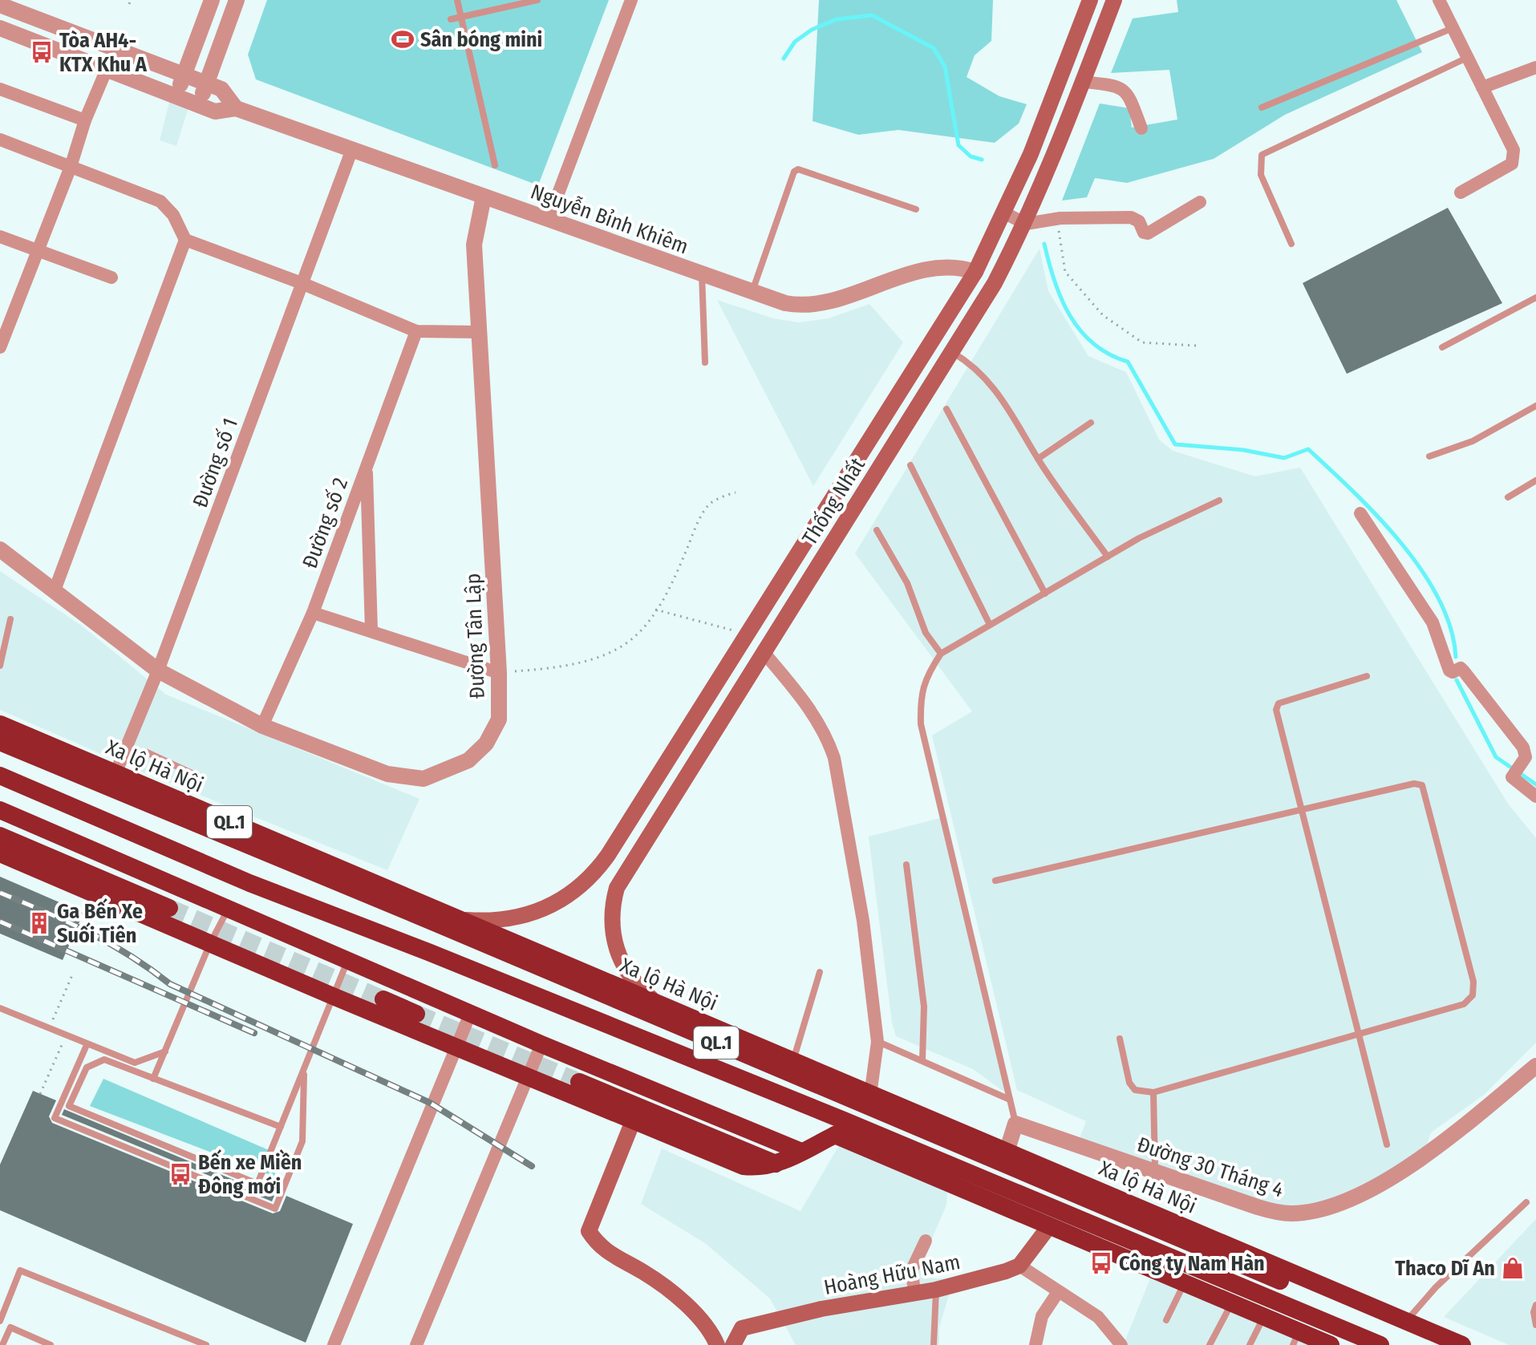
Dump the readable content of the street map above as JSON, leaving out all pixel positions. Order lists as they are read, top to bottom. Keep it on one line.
{"streets":{"highway":["Xa lộ Hà Nội","QL.1"],"main road":["Thống Nhất","Hoàng Hữu Nam"],"street":["Nguyễn Bỉnh Khiêm","Đường số 1","Đường số 2","Đường Tân Lập","Đường 30 Tháng 4"]},"crossings":[["Nguyễn Bỉnh Khiêm","Đường số 1"],["Nguyễn Bỉnh Khiêm","Thống Nhất"],["Nguyễn Bỉnh Khiêm","Đường Tân Lập"],["Đường số 1","Đường Tân Lập"],["Đường số 1","Xa lộ Hà Nội"],["Thống Nhất","Xa lộ Hà Nội"],["Đường số 2","Đường Tân Lập"]],"places":{"sports":["Sân bóng mini"],"bus stop":["Tòa AH4- KTX Khu A","Bến xe Miền Đông mới","Công ty Nam Hàn"],"building":["Ga Bến Xe Suối Tiên"],"shop":["Thaco Dĩ An"]}}
